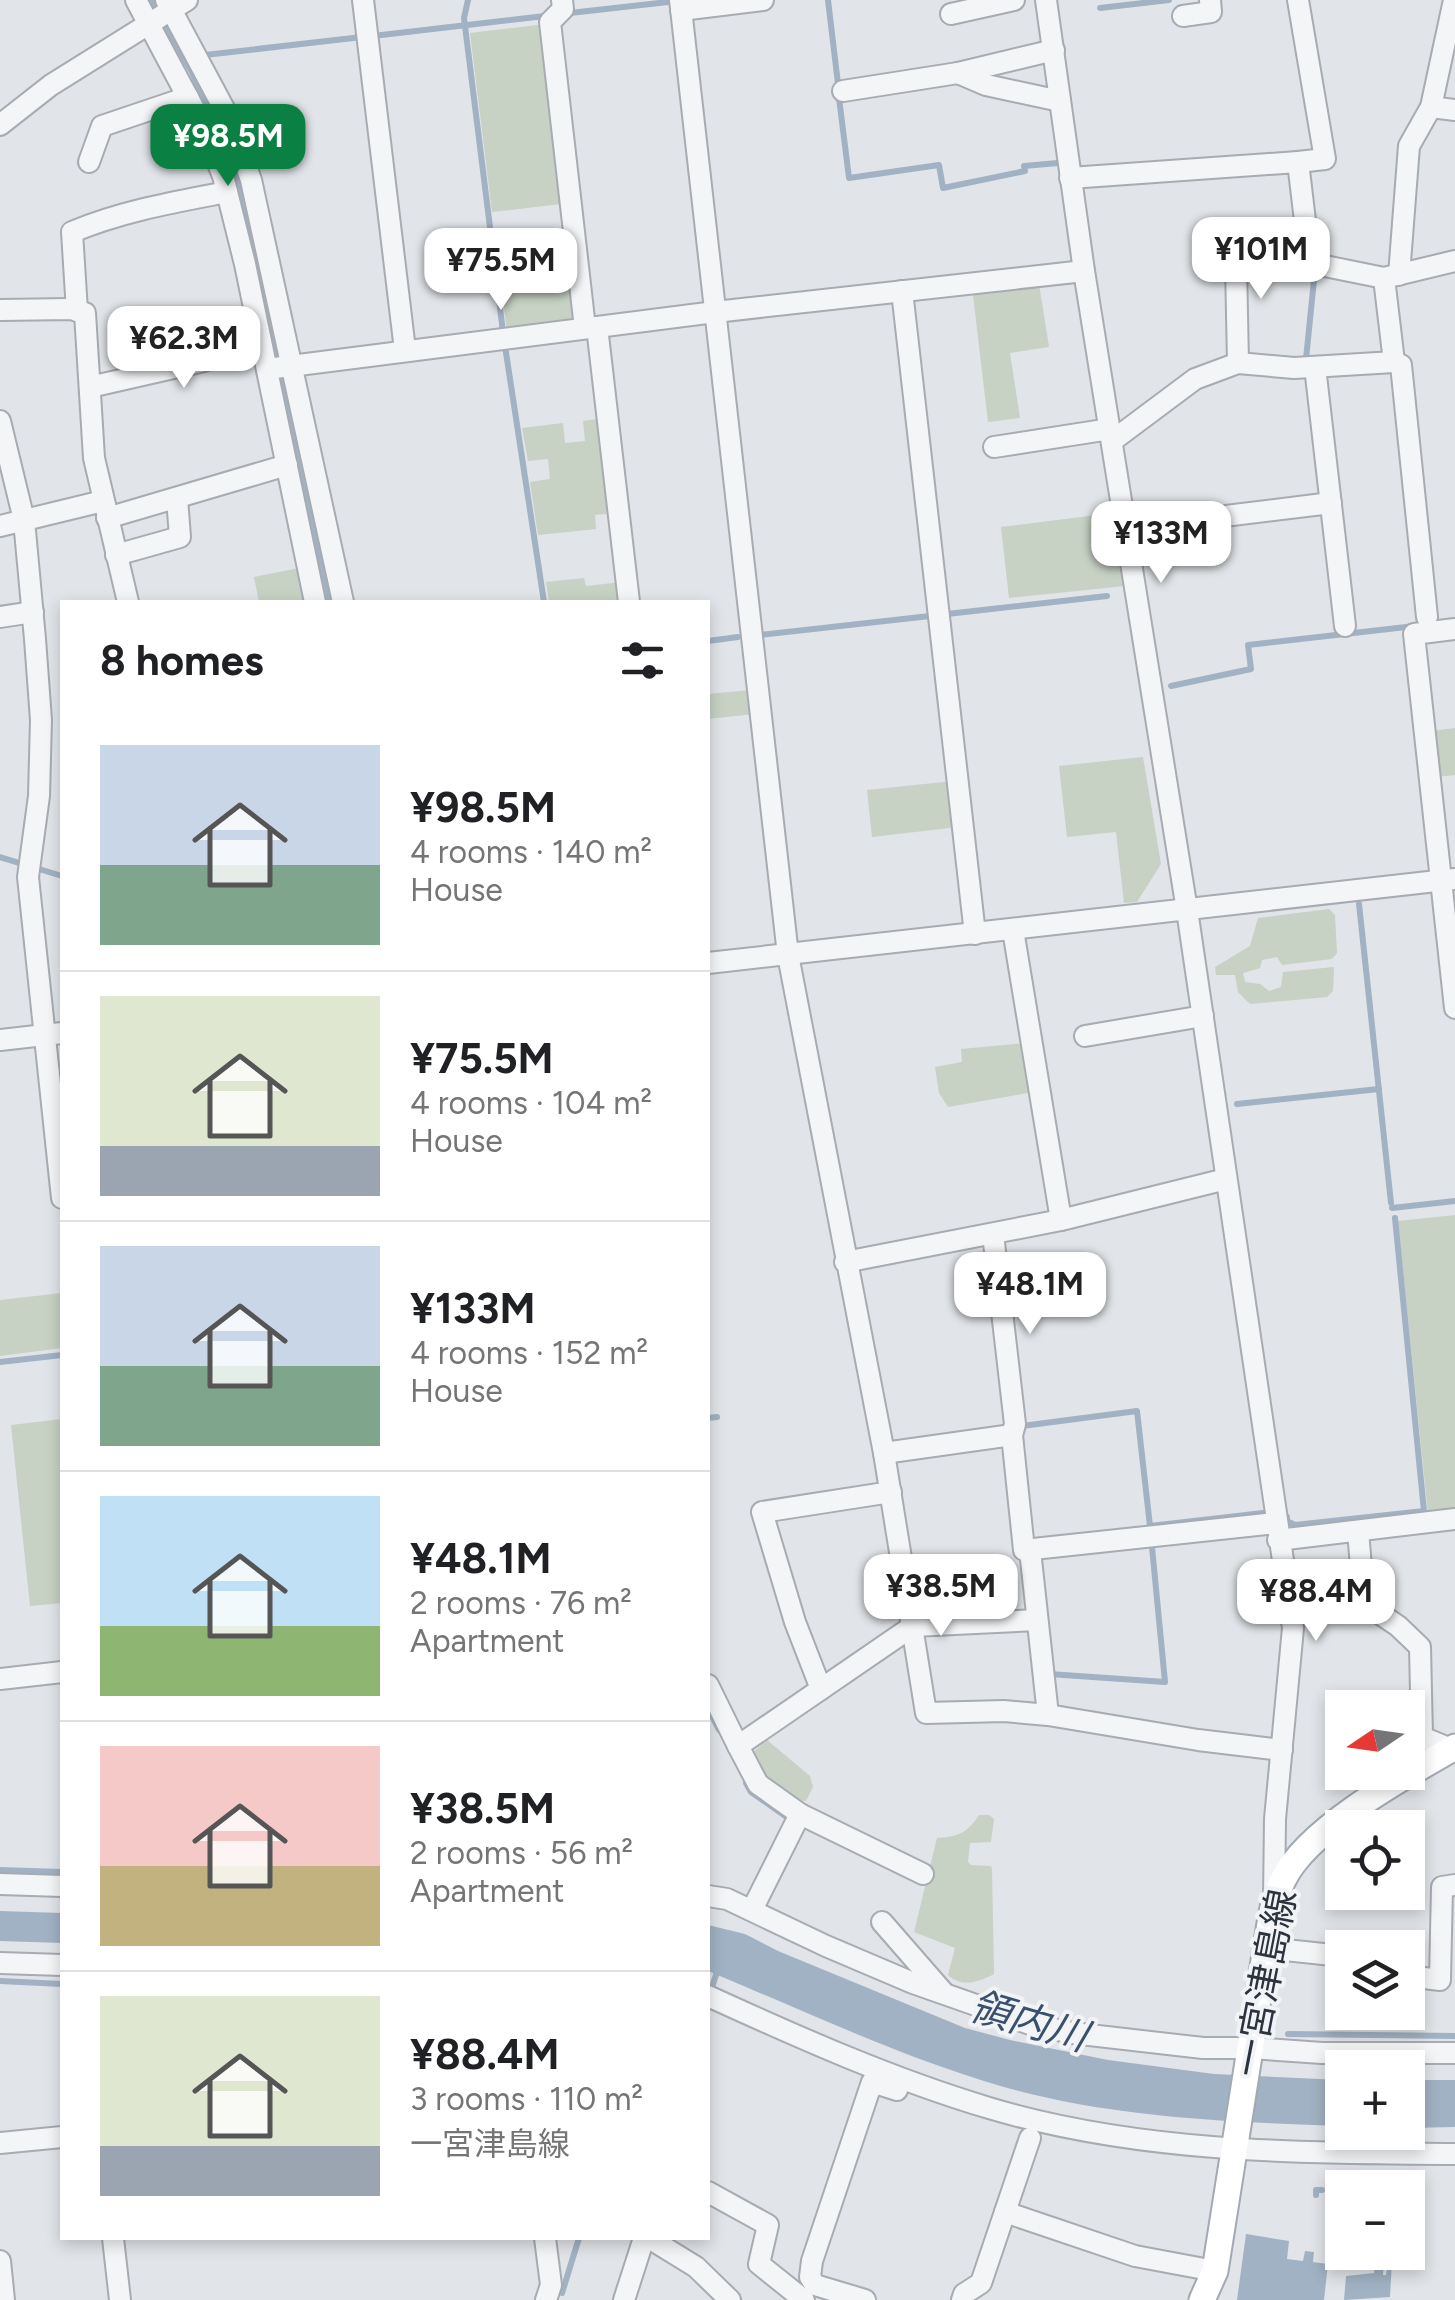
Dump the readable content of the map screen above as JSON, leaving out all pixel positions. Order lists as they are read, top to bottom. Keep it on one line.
{"streets":{"main road":["一宮津島線"]},"water":["領内川"],"north":"left","page":{"price":["¥98.5M","¥101M","¥75.5M","¥62.3M","¥133M","¥48.1M","¥38.5M","¥88.4M"],"heading":"8 homes","list":[{"name":"¥98.5M","note":"4 rooms · 140 m² · House"},{"name":"¥75.5M","note":"4 rooms · 104 m² · House"},{"name":"¥133M","note":"4 rooms · 152 m² · House"},{"name":"¥48.1M","note":"2 rooms · 76 m² · Apartment"},{"name":"¥38.5M","note":"2 rooms · 56 m² · Apartment"},{"name":"¥88.4M","note":"3 rooms · 110 m² · 一宮津島線"}],"map_buttons":["+","−"]}}
